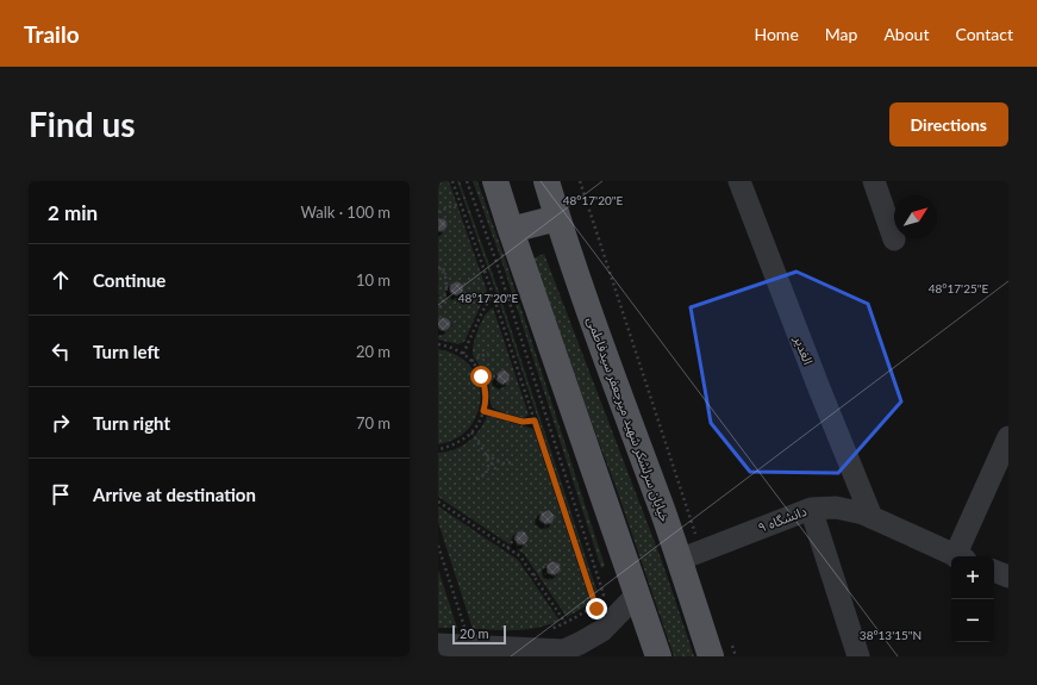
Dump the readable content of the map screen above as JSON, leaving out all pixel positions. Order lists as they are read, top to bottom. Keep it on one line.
{"streets":{"main road":["خیابان سرلشکر شهید میرجعفر سیدفاطمی"],"street":["الغدیر","دانشگاه ۹"]},"crossings":[["الغدیر","دانشگاه ۹"],["خیابان سرلشکر شهید میرجعفر سیدفاطمی","دانشگاه ۹"]],"scale_bar":"20 m","north":"top right","page":{"header":"Trailo","nav":["Home","Map","About","Contact"],"buttons":"Directions","title":"Find us","heading":["2 min","Walk · 100 m"],"list":[["Continue","10 m"],["Turn left","20 m"],["Turn right","70 m"],"Arrive at destination"],"map_buttons":["+","−"],"scale":"20 m"},"coordinates":["48°17'20\"E","48°17'25\"E","38°13'15\"N"]}
